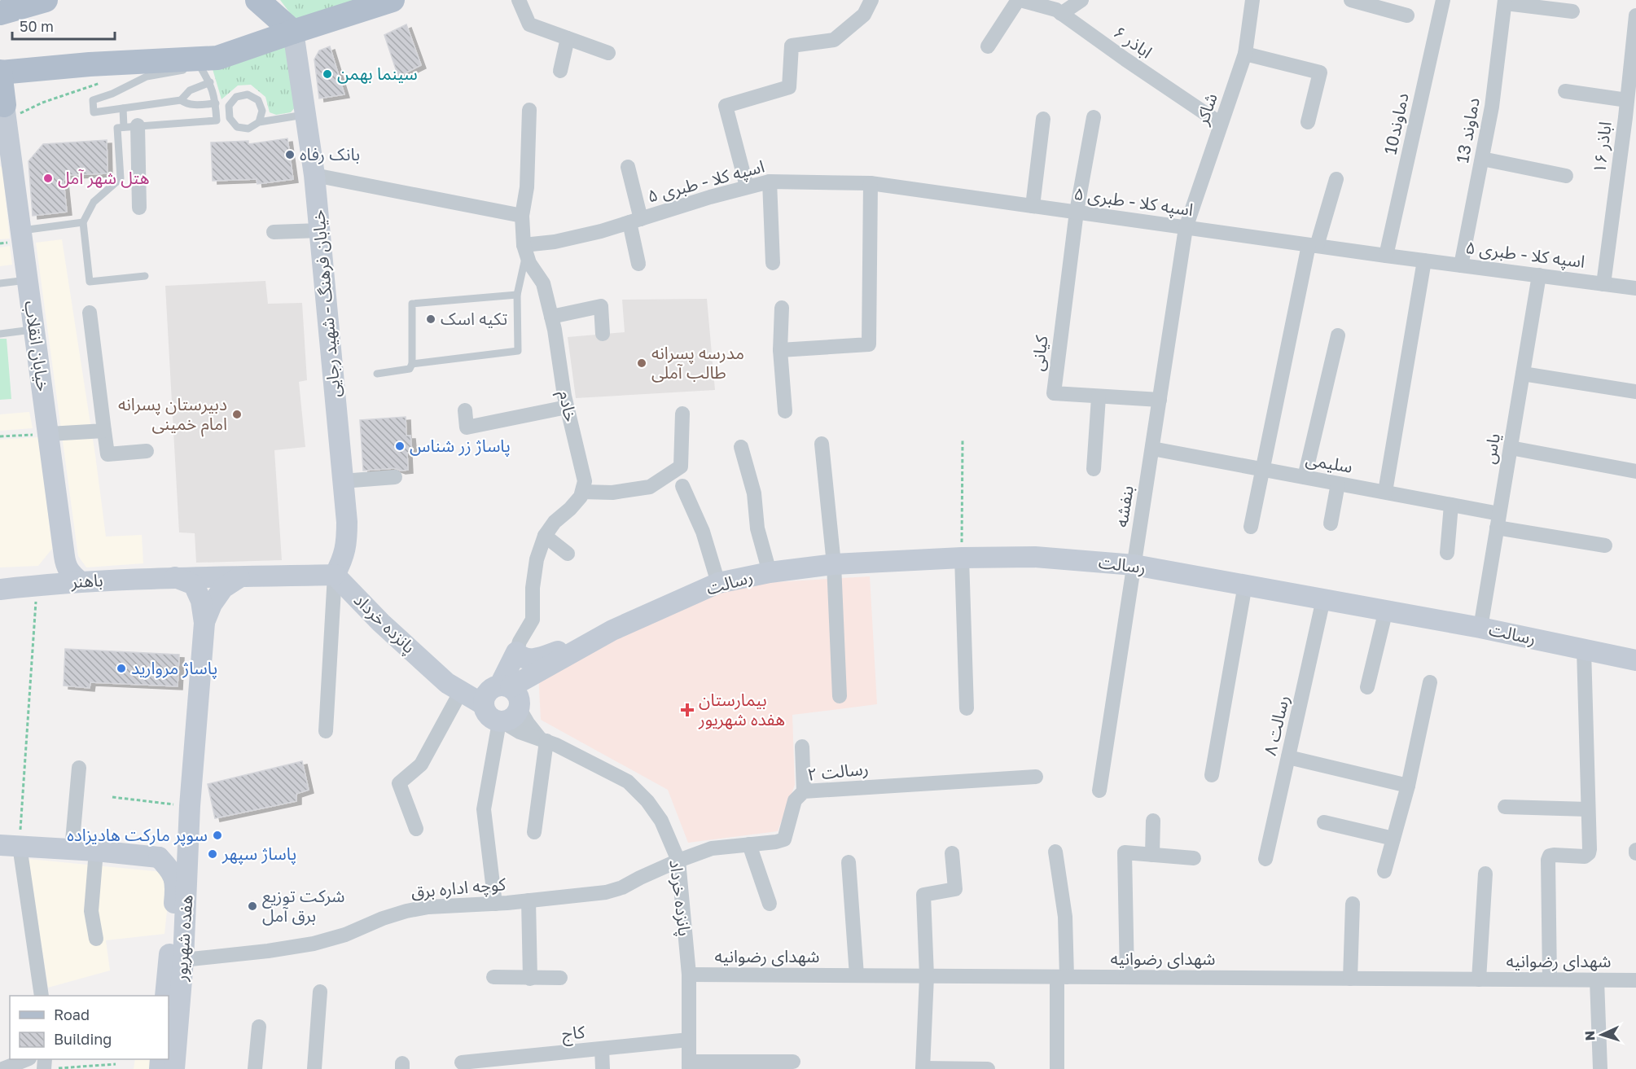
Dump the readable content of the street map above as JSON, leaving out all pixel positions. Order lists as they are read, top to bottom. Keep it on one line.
{"streets":{"main road":["خیابان فرهنگ - شهید رجایی","خیابان انقلاب","رسالت","باهنر","پانزده خرداد","هفده شهریور"],"street":["اباذر ۶","شاکر","دماوند10","دماوند 13","اباذر ۱۶","اسپه کلا - طبری ۵","کیانی","خادم","یاس","سلیمی","بنفشه","رسالت ۸","رسالت ۲","کوچه اداره برق","شهدای رضوانیه","کاج"]},"crossings":[["اباذر ۶","شاکر"],["شاکر","اسپه کلا - طبری ۵"],["شاکر","بنفشه"],["دماوند10","اسپه کلا - طبری ۵"],["دماوند 13","اسپه کلا - طبری ۵"],["اباذر ۱۶","اسپه کلا - طبری ۵"],["اسپه کلا - طبری ۵","کیانی"],["اسپه کلا - طبری ۵","خادم"],["اسپه کلا - طبری ۵","یاس"],["اسپه کلا - طبری ۵","بنفشه"],["خیابان فرهنگ - شهید رجایی","پانزده خرداد"],["خیابان انقلاب","باهنر"],["کیانی","بنفشه"],["یاس","سلیمی"],["یاس","رسالت"],["سلیمی","بنفشه"],["بنفشه","رسالت"],["رسالت","پانزده خرداد"],["رسالت","رسالت ۸"],["باهنر","هفده شهریور"],["پانزده خرداد","رسالت ۲"],["پانزده خرداد","کوچه اداره برق"],["پانزده خرداد","شهدای رضوانیه"],["پانزده خرداد","کاج"],["رسالت ۲","کوچه اداره برق"],["کوچه اداره برق","هفده شهریور"]],"places":{"other":["سینما بهمن","بانک رفاه","هتل شهر آمل","تکیه اسک","مدرسه پسرانه طالب آملی","دبیرستان پسرانه امام خمینی","پاساژ زر شناس","پاساژ مروارید","سوپر مارکت هادیزاده","پاساژ سپهر","شرکت توزیع برق آمل"],"health":["بیمارستان هفده شهریور"]},"legend":["Road","Building"],"scale_bar":"50 m","north":"left"}
